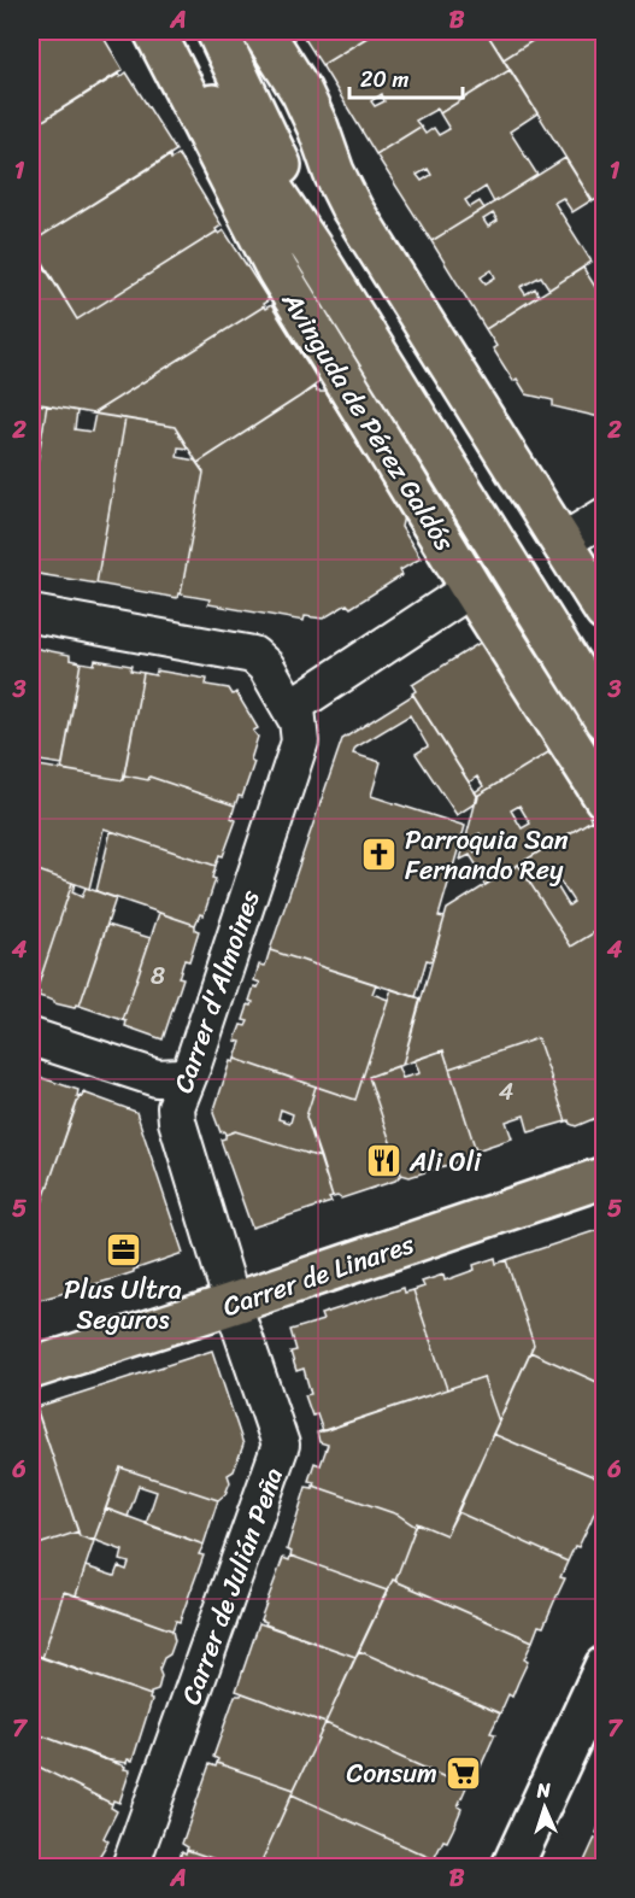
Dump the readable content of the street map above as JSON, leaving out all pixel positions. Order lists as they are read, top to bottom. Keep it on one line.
{"streets":{"main road":["Avinguda de Pérez Galdós","Carrer de Linares"],"street":["Carrer d'Almoines","Carrer de Julián Peña"]},"crossings":[["Carrer d'Almoines","Carrer de Linares"],["Carrer d'Almoines","Carrer de Julián Peña"],["Carrer de Linares","Carrer de Julián Peña"]],"places":{"church":["Parroquia San Fernando Rey"],"restaurant":["Ali Oli"],"office":["Plus Ultra Seguros"],"supermarket":["Consum"]},"house_numbers":["8","4"],"scale_bar":"20 m","north":"top","grid":{"columns":["A","B"],"rows":["1","2","3","4","5","6","7"]}}
